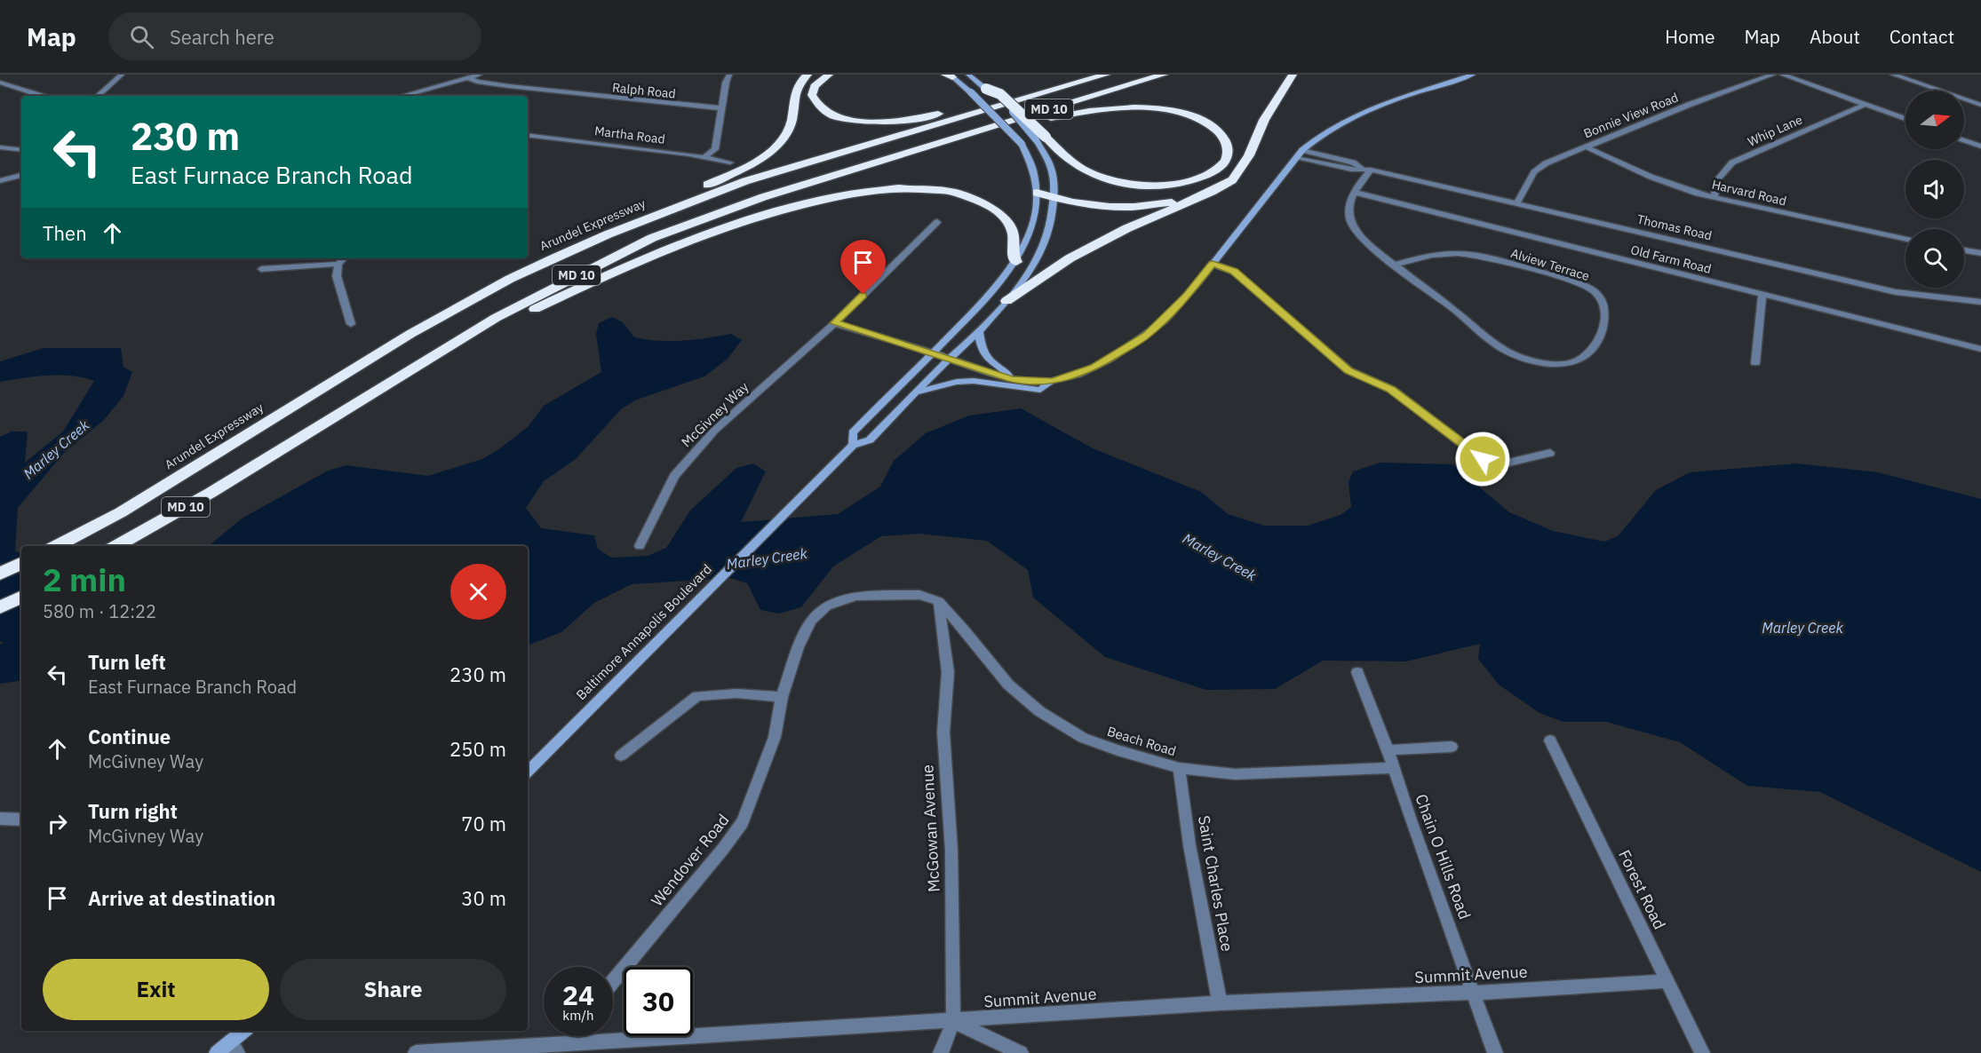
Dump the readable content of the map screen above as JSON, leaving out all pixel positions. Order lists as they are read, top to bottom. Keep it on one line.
{"streets":{"highway":["MD 10","Arundel Expressway"],"main road":["Baltimore Annapolis Boulevard"],"street":["Ralph Road","Bonnie View Road","Whip Lane","Martha Road","Harvard Road","Thomas Road","Old Farm Road","Alview Terrace","McGivney Way","Beach Road","McGowan Avenue","Chain O Hills Road","Wendover Road","Saint Charles Place","Forest Road","Summit Avenue"]},"crossings":[["Bonnie View Road","Harvard Road"],["Bonnie View Road","Thomas Road"],["Whip Lane","Harvard Road"],["Thomas Road","Alview Terrace"],["Old Farm Road","Alview Terrace"],["Beach Road","McGowan Avenue"],["Beach Road","Chain O Hills Road"],["Beach Road","Wendover Road"],["Beach Road","Saint Charles Place"],["McGowan Avenue","Wendover Road"],["McGowan Avenue","Summit Avenue"],["Chain O Hills Road","Summit Avenue"],["Saint Charles Place","Summit Avenue"],["Forest Road","Summit Avenue"]],"water":["Marley Creek"],"north":"right","page":{"header":"Map","search":"Search here","nav":["Home","Map","About","Contact"],"turn":["230 m","East Furnace Branch Road"],"then":"Then","heading":["2 min","580 m · 12:22"],"list":[{"name":"Turn left","note":"East Furnace Branch Road","value":"230 m"},{"name":"Continue","note":"McGivney Way","value":"250 m"},{"name":"Turn right","note":"McGivney Way","value":"70 m"},{"name":"Arrive at destination","value":"30 m"}],"buttons":["Exit","Share"],"speed":"24 km/h","limit":"30"}}
